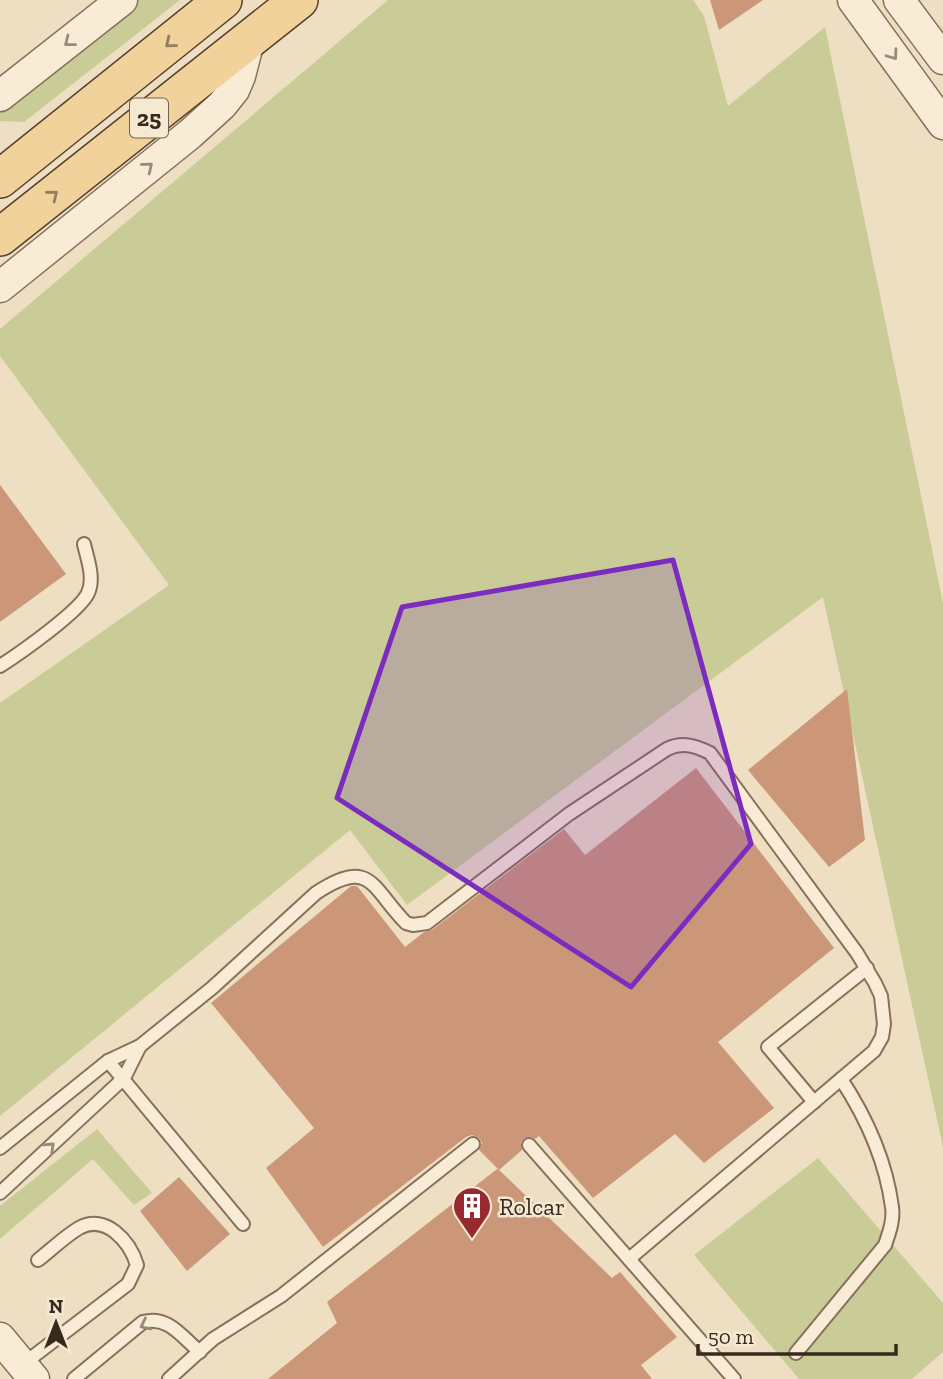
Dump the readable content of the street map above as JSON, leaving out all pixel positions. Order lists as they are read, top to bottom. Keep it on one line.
{"streets":{"main road":["25"]},"places":{"building":["Rolcar"]},"scale_bar":"50 m","north":"top"}
